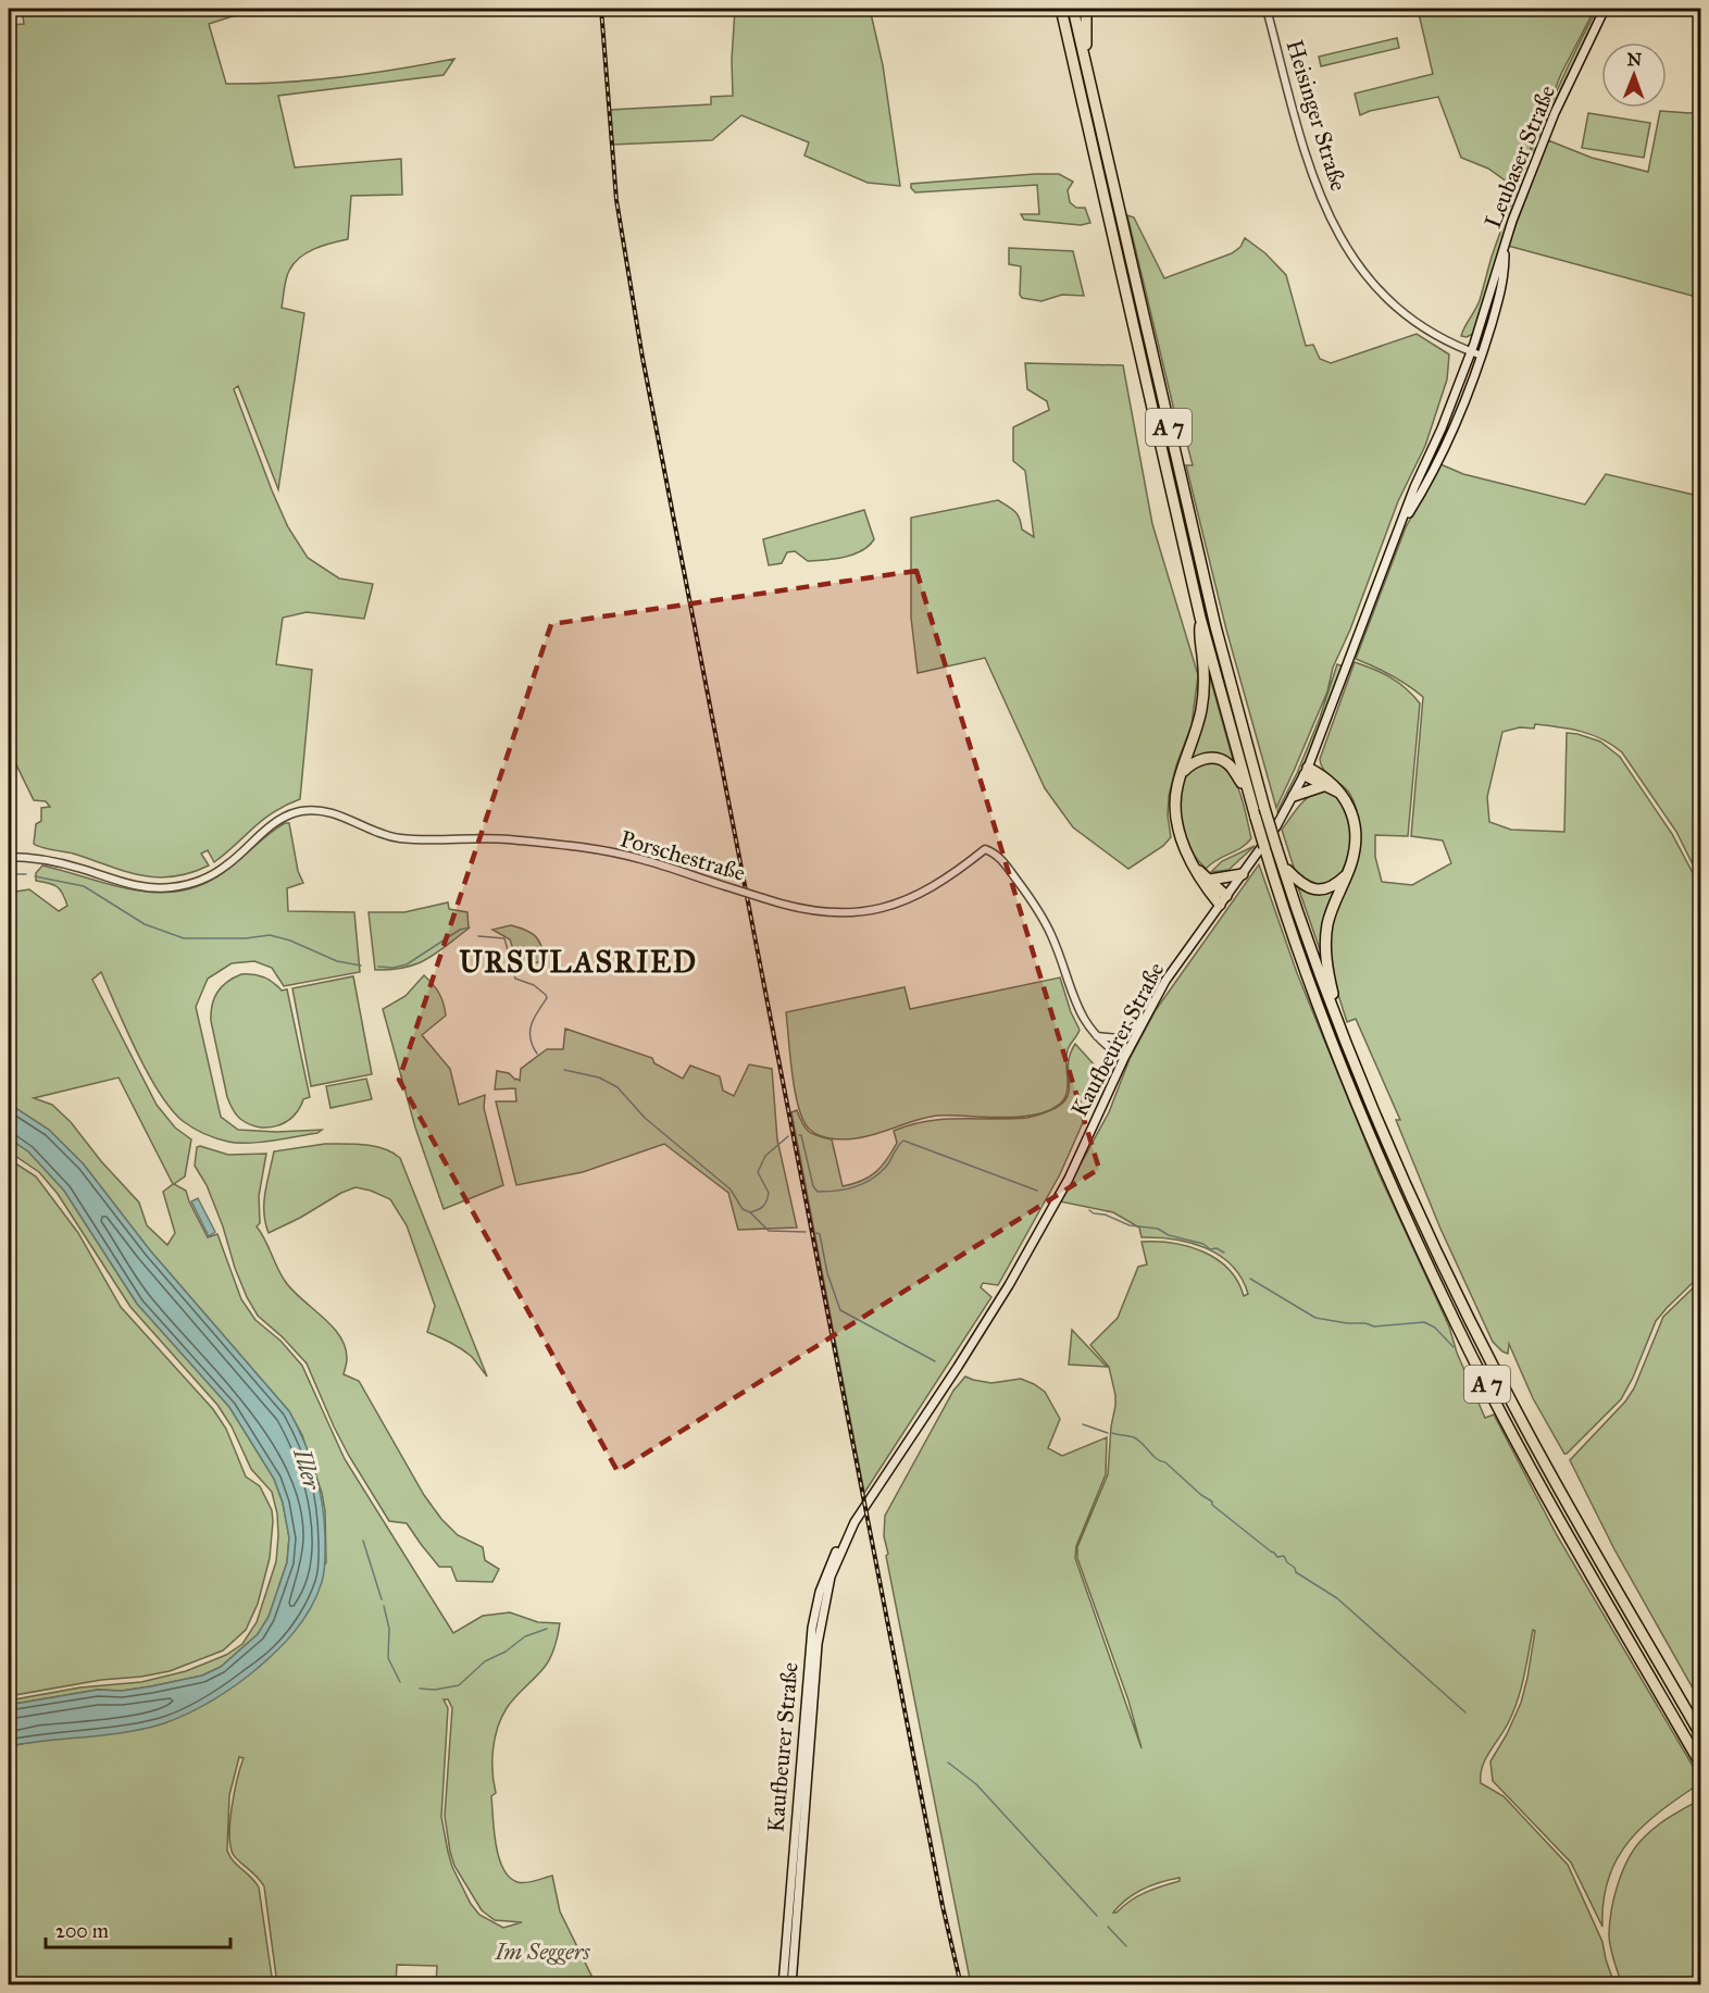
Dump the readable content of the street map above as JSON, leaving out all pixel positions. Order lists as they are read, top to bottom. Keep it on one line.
{"streets":{"highway":["A 7"],"main road":["Leubaser Straße","Kaufbeurer Straße"],"street":["Heisinger Straße","Porschestraße"]},"crossings":[["Heisinger Straße","Leubaser Straße"],["Leubaser Straße","Kaufbeurer Straße"]],"districts":["URSULASRIED"],"water":["Iller"],"parks":["Im Seggers"],"scale_bar":"200 m","north":"top"}
